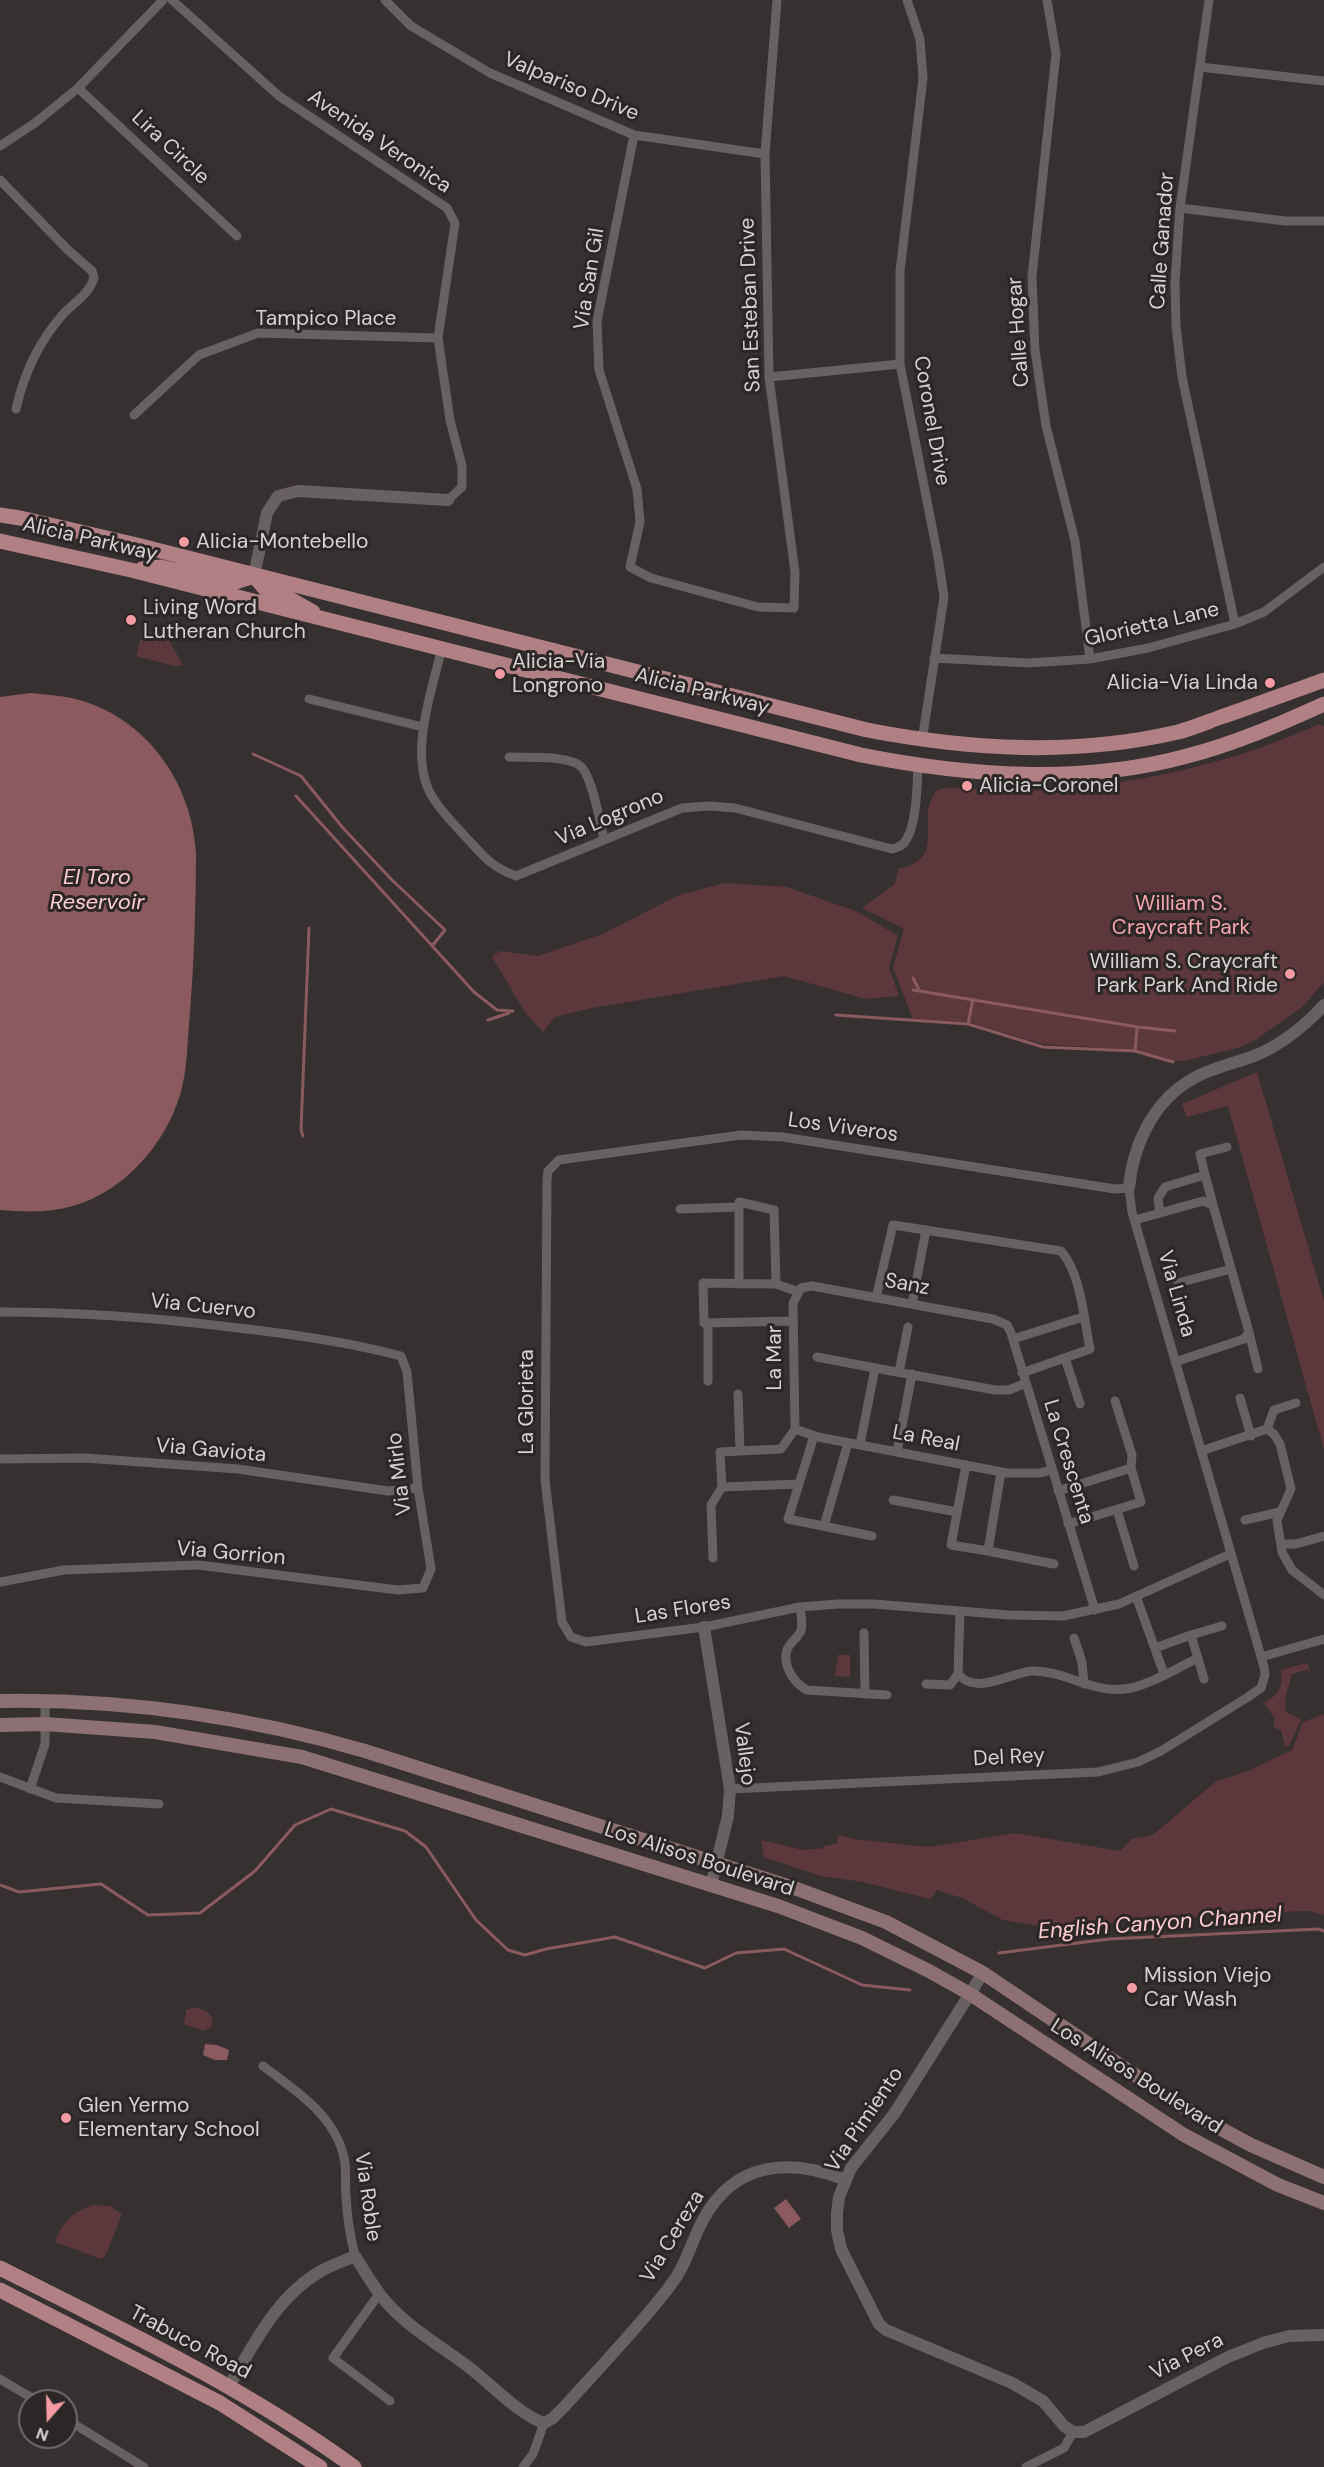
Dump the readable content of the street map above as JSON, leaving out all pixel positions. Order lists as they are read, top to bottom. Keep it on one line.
{"streets":{"main road":["Alicia Parkway","Los Alisos Boulevard","Trabuco Road"],"street":["Valpariso Drive","Avenida Veronica","Lira Circle","Calle Ganador","Via San Gil","San Esteban Drive","Tampico Place","Calle Hogar","Coronel Drive","Glorietta Lane","Via Logrono","Los Viveros","Sanz","Via Linda","Via Cuervo","La Mar","La Glorieta","La Real","Via Gaviota","La Crescenta","Via Mirlo","Via Gorrion","Las Flores","Vallejo","Del Rey","Via Pimiento","Via Roble","Via Cereza","Via Pera"]},"crossings":[["Valpariso Drive","Via San Gil"],["Valpariso Drive","San Esteban Drive"],["Avenida Veronica","Tampico Place"],["Calle Ganador","Glorietta Lane"],["Via San Gil","San Esteban Drive"],["Calle Hogar","Glorietta Lane"],["Coronel Drive","Alicia Parkway"],["Coronel Drive","Glorietta Lane"],["Alicia Parkway","Via Logrono"],["Los Viveros","Via Linda"],["Los Viveros","La Glorieta"],["Sanz","La Mar"],["Sanz","La Crescenta"],["Via Linda","Las Flores"],["Via Linda","Del Rey"],["Via Cuervo","Via Mirlo"],["La Mar","La Real"],["La Glorieta","Las Flores"],["La Real","La Crescenta"],["Via Gaviota","Via Mirlo"],["La Crescenta","Las Flores"],["Via Mirlo","Via Gorrion"],["Las Flores","Vallejo"],["Vallejo","Del Rey"],["Vallejo","Los Alisos Boulevard"],["Los Alisos Boulevard","Via Pimiento"],["Via Pimiento","Via Cereza"],["Via Pimiento","Via Pera"],["Via Roble","Via Cereza"]],"water":["El Toro Reservoir","English Canyon Channel"],"parks":["William S. Craycraft Park"],"places":["Alicia-Montebello","Living Word Lutheran Church","Alicia-Via Longrono","Alicia-Via Linda","Alicia-Coronel","William S. Craycraft Park Park And Ride","Mission Viejo Car Wash","Glen Yermo Elementary School"],"north":"bottom"}
